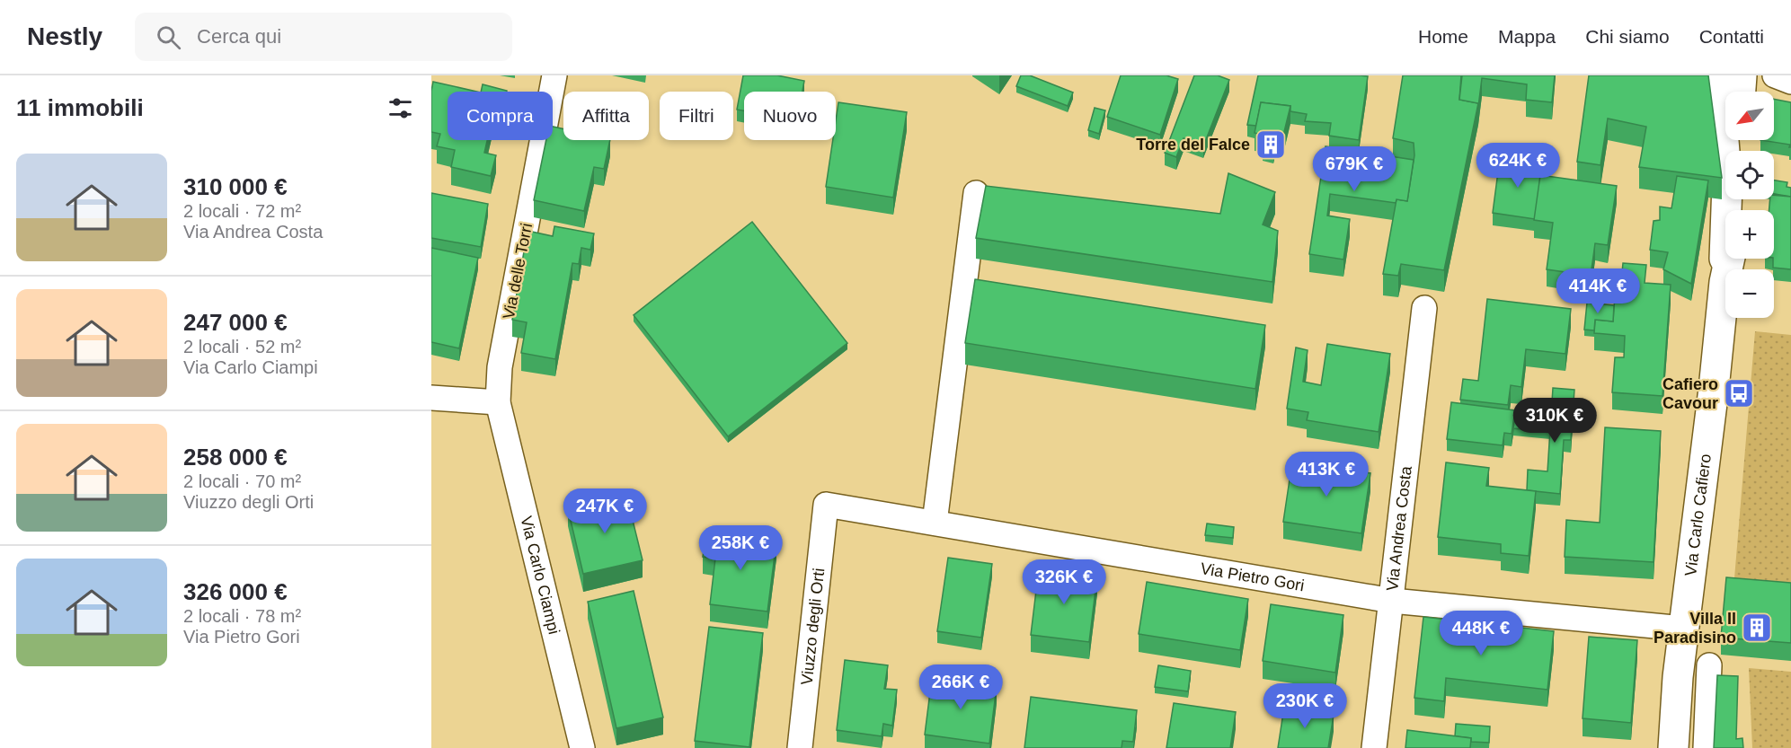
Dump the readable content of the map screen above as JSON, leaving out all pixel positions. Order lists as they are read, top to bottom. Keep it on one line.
{"streets":{"main road":["Via Carlo Cafiero"],"street":["Via delle Torri","Via Andrea Costa","Via Carlo Ciampi","Via Pietro Gori","Viuzzo degli Orti"]},"crossings":[["Via delle Torri","Via Carlo Ciampi"],["Via Carlo Cafiero","Via Pietro Gori"],["Via Andrea Costa","Via Pietro Gori"],["Via Pietro Gori","Viuzzo degli Orti"]],"places":{"building":["Torre del Falce","Villa Il Paradisino"],"bus stop":["Cafiero Cavour"]},"north":"bottom left","page":{"header":"Nestly","search":"Cerca qui","nav":["Home","Mappa","Chi siamo","Contatti"],"heading":"11 immobili","map_buttons":["+","−"],"chip":["Compra","Affitta","Filtri","Nuovo"],"list":[{"name":"310 000 €","note":"2 locali · 72 m² · Via Andrea Costa"},{"name":"247 000 €","note":"2 locali · 52 m² · Via Carlo Ciampi"},{"name":"258 000 €","note":"2 locali · 70 m² · Viuzzo degli Orti"},{"name":"326 000 €","note":"2 locali · 78 m² · Via Pietro Gori"}],"price":["624K €","679K €","414K €","310K €","413K €","247K €","258K €","326K €","448K €","266K €","230K €"]}}
